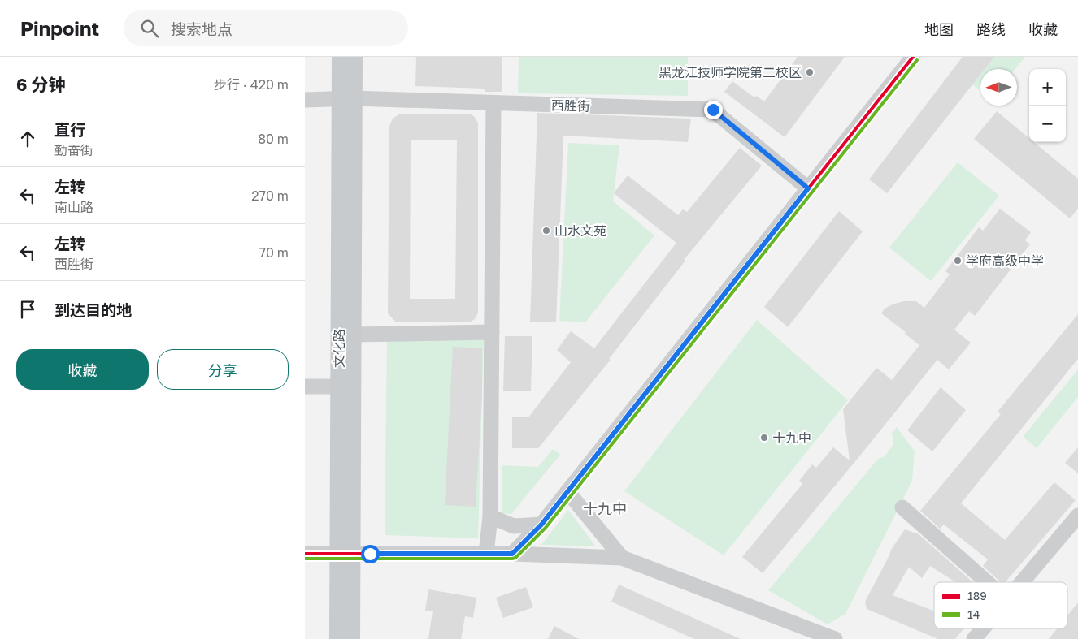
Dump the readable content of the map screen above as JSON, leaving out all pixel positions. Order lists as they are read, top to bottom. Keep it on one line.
{"streets":{"main road":["文化路"],"street":["西胜街"]},"crossings":[["西胜街","文化路"]],"districts":["十九中"],"places":["黑龙江技师学院第二校区","山水文苑","学府高级中学","十九中"],"lines":["transit line 189","transit line 14"],"legend":["189","14"],"north":"left","page":{"header":"Pinpoint","search":"搜索地点","nav":["地图","路线","收藏"],"heading":["6 分钟","步行 · 420 m"],"map_buttons":["+","−"],"list":[["直行","勤奋街","80 m"],["左转","南山路","270 m"],["左转","西胜街","70 m"],"到达目的地"],"buttons":["收藏","分享"]}}
